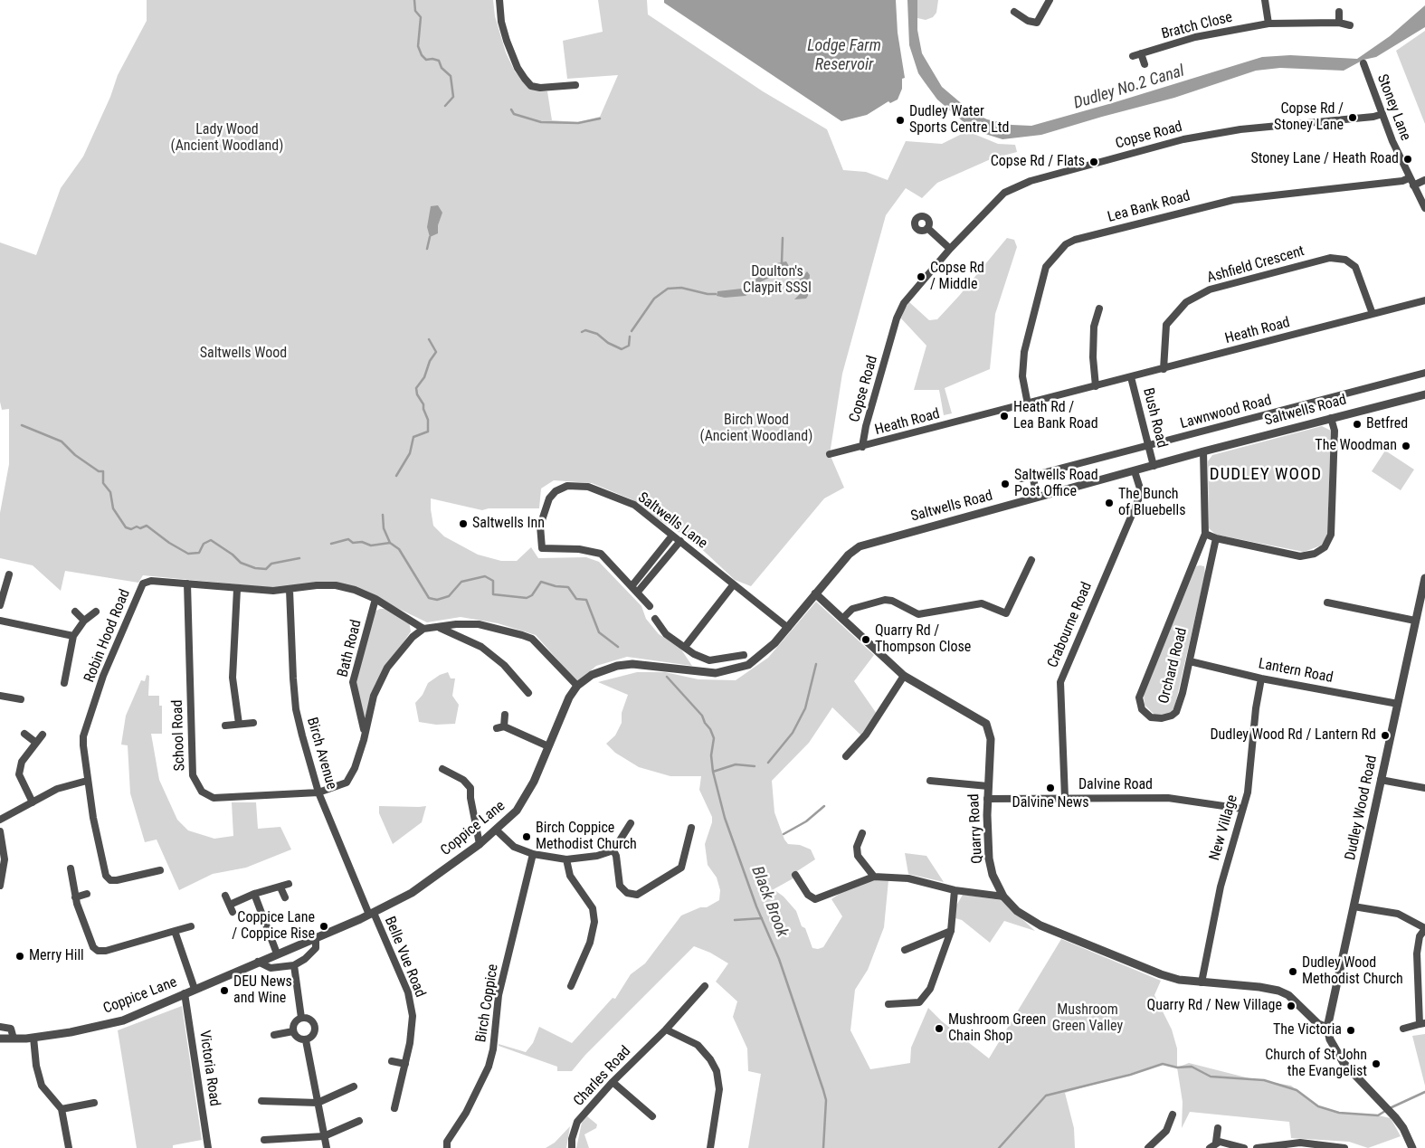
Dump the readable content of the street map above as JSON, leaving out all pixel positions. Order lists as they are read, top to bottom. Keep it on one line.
{"streets":{"street":["Bratch Close","Stoney Lane","Copse Road","Lea Bank Road","Ashfield Crescent","Heath Road","Saltwells Road","Lawnwood Road","Bush Road","Saltwells Lane","Crabourne Road","Robin Hood Road","Bath Road","Orchard Road","Lantern Road","School Road","Birch Avenue","Dalvine Road","Dudley Wood Road","New Village","Coppice Lane","Quarry Road","Belle Vue Road","Birch Coppice","Victoria Road","Charles Road"]},"crossings":[["Stoney Lane","Copse Road"],["Stoney Lane","Lea Bank Road"],["Copse Road","Heath Road"],["Lea Bank Road","Heath Road"],["Ashfield Crescent","Heath Road"],["Heath Road","Bush Road"],["Saltwells Road","Bush Road"],["Saltwells Road","Saltwells Lane"],["Saltwells Road","Crabourne Road"],["Saltwells Road","Orchard Road"],["Saltwells Road","Coppice Lane"],["Saltwells Road","Quarry Road"],["Lawnwood Road","Bush Road"],["Crabourne Road","Dalvine Road"],["Robin Hood Road","Bath Road"],["Robin Hood Road","School Road"],["Robin Hood Road","Birch Avenue"],["Bath Road","School Road"],["Bath Road","Birch Avenue"],["Orchard Road","Lantern Road"],["Lantern Road","Dudley Wood Road"],["Lantern Road","New Village"],["School Road","Birch Avenue"],["Birch Avenue","Coppice Lane"],["Birch Avenue","Belle Vue Road"],["Dalvine Road","New Village"],["Dalvine Road","Quarry Road"],["Dudley Wood Road","Quarry Road"],["New Village","Quarry Road"],["Coppice Lane","Belle Vue Road"],["Coppice Lane","Victoria Road"]],"districts":["DUDLEY WOOD"],"water":["Lodge Farm Reservoir","Dudley No.2 Canal","Black Brook"],"parks":["Lady Wood (Ancient Woodland)","Doulton's Claypit SSSI","Saltwells Wood","Birch Wood (Ancient Woodland)","Mushroom Green Valley"],"places":["Copse Rd / Stoney Lane","Dudley Water Sports Centre Ltd","Stoney Lane / Heath Road","Copse Rd / Flats","Copse Rd / Middle","Heath Rd / Lea Bank Road","Betfred","The Woodman","Saltwells Road Post Office","The Bunch of Bluebells","Saltwells Inn","Quarry Rd / Thompson Close","Dudley Wood Rd / Lantern Rd","Dalvine News","Birch Coppice Methodist Church","Coppice Lane / Coppice Rise","Merry Hill","Dudley Wood Methodist Church","DEU News and Wine","Quarry Rd / New Village","Mushroom Green Chain Shop","The Victoria","Church of St John the Evangelist"]}
